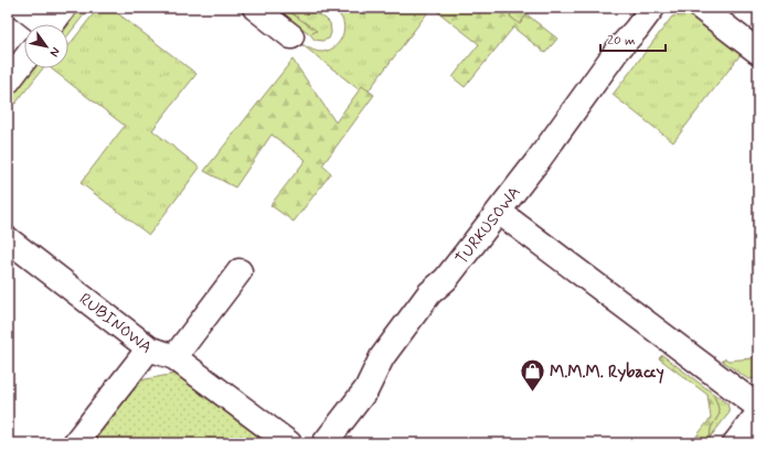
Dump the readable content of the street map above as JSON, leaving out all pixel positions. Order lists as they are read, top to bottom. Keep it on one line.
{"streets":{"street":["TURKUSOWA","RUBINOWA"]},"places":{"shop":["M.M.M. Rybaccy"]},"scale_bar":"20 m","north":"bottom right"}
